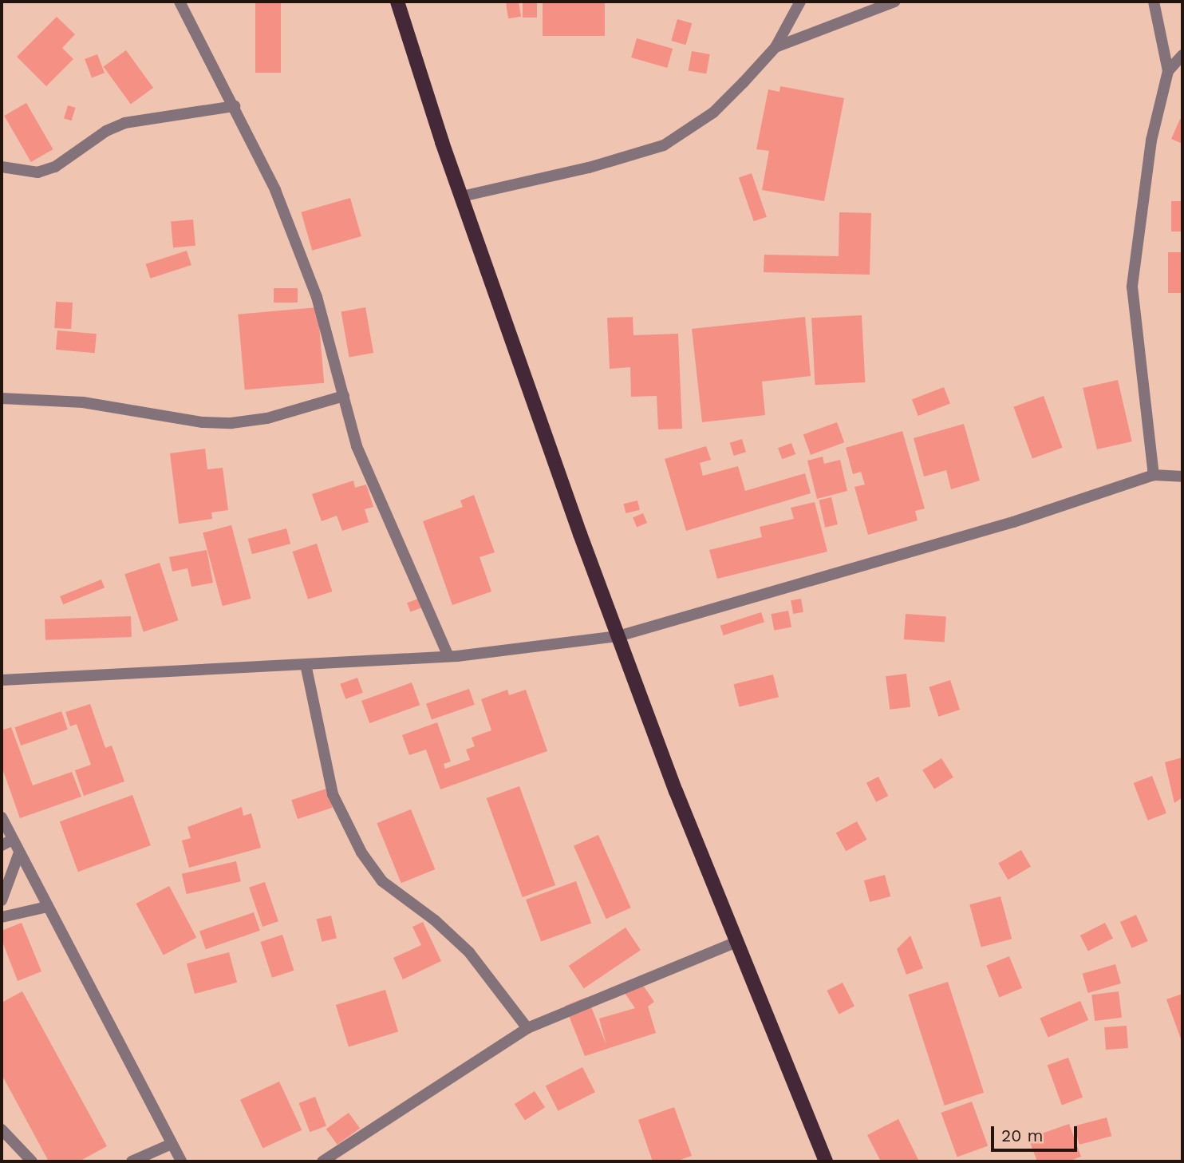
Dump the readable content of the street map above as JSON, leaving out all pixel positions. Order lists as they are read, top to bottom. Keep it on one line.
{"scale_bar":"20 m"}
